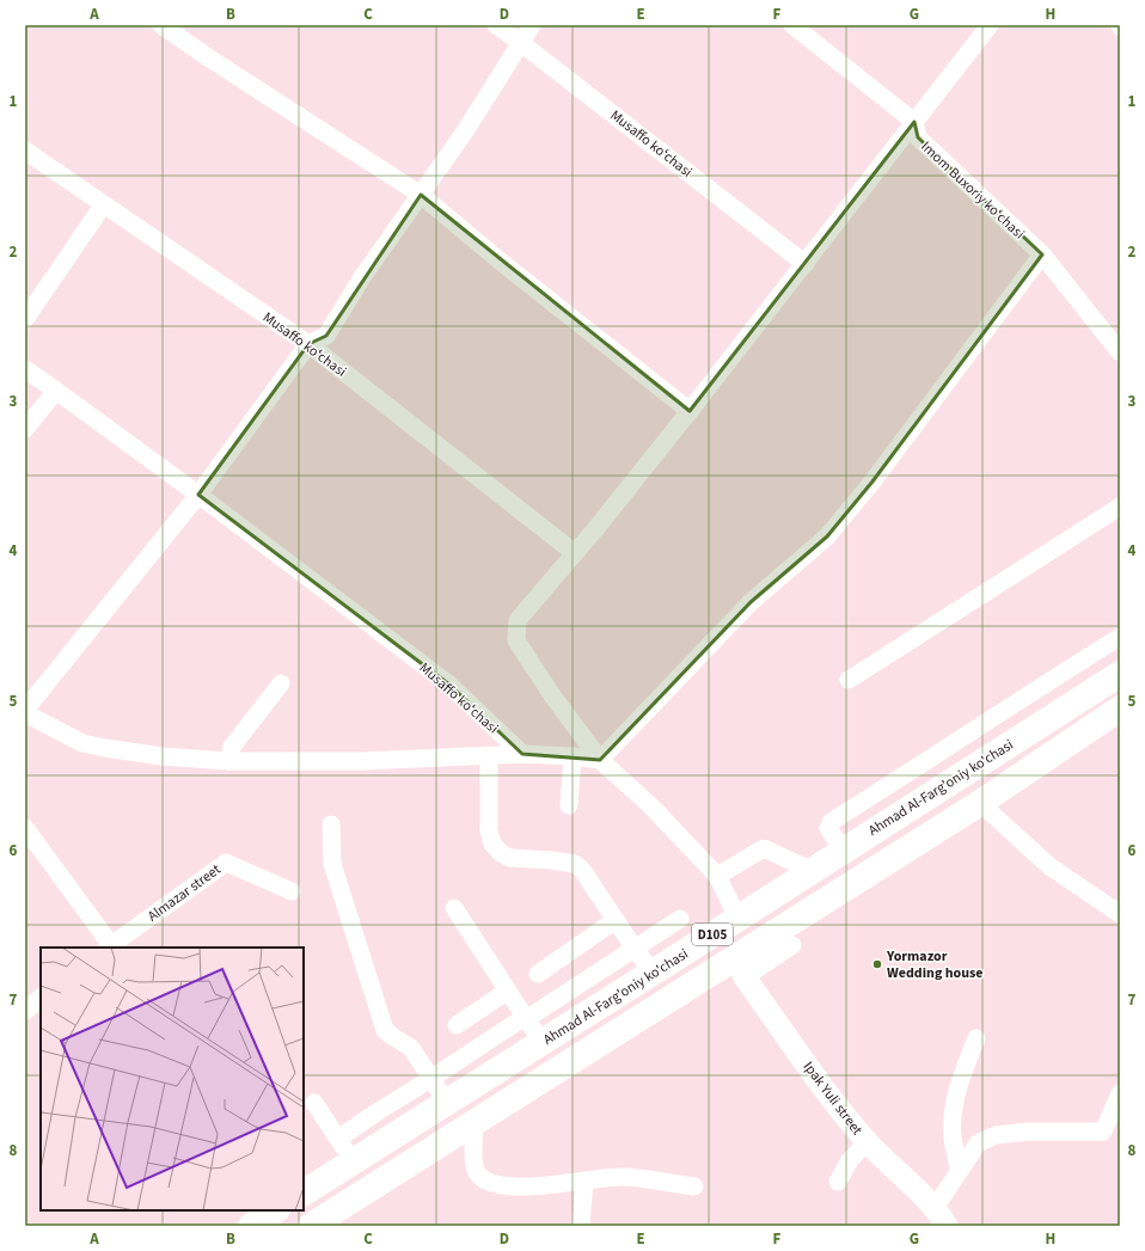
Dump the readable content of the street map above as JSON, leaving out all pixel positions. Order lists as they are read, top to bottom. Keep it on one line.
{"streets":{"highway":["Ahmad Al-Farg'oniy ko'chasi","D105"],"main road":["Ipak Yuli street"],"street":["Musaffo koʻchasi","Imom Buxoriy koʻchasi","Almazar street"]},"crossings":[["D105","Ipak Yuli street"]],"places":["Yormazor Wedding house"],"grid":{"columns":["A","B","C","D","E","F","G","H"],"rows":["1","2","3","4","5","6","7","8"]}}
